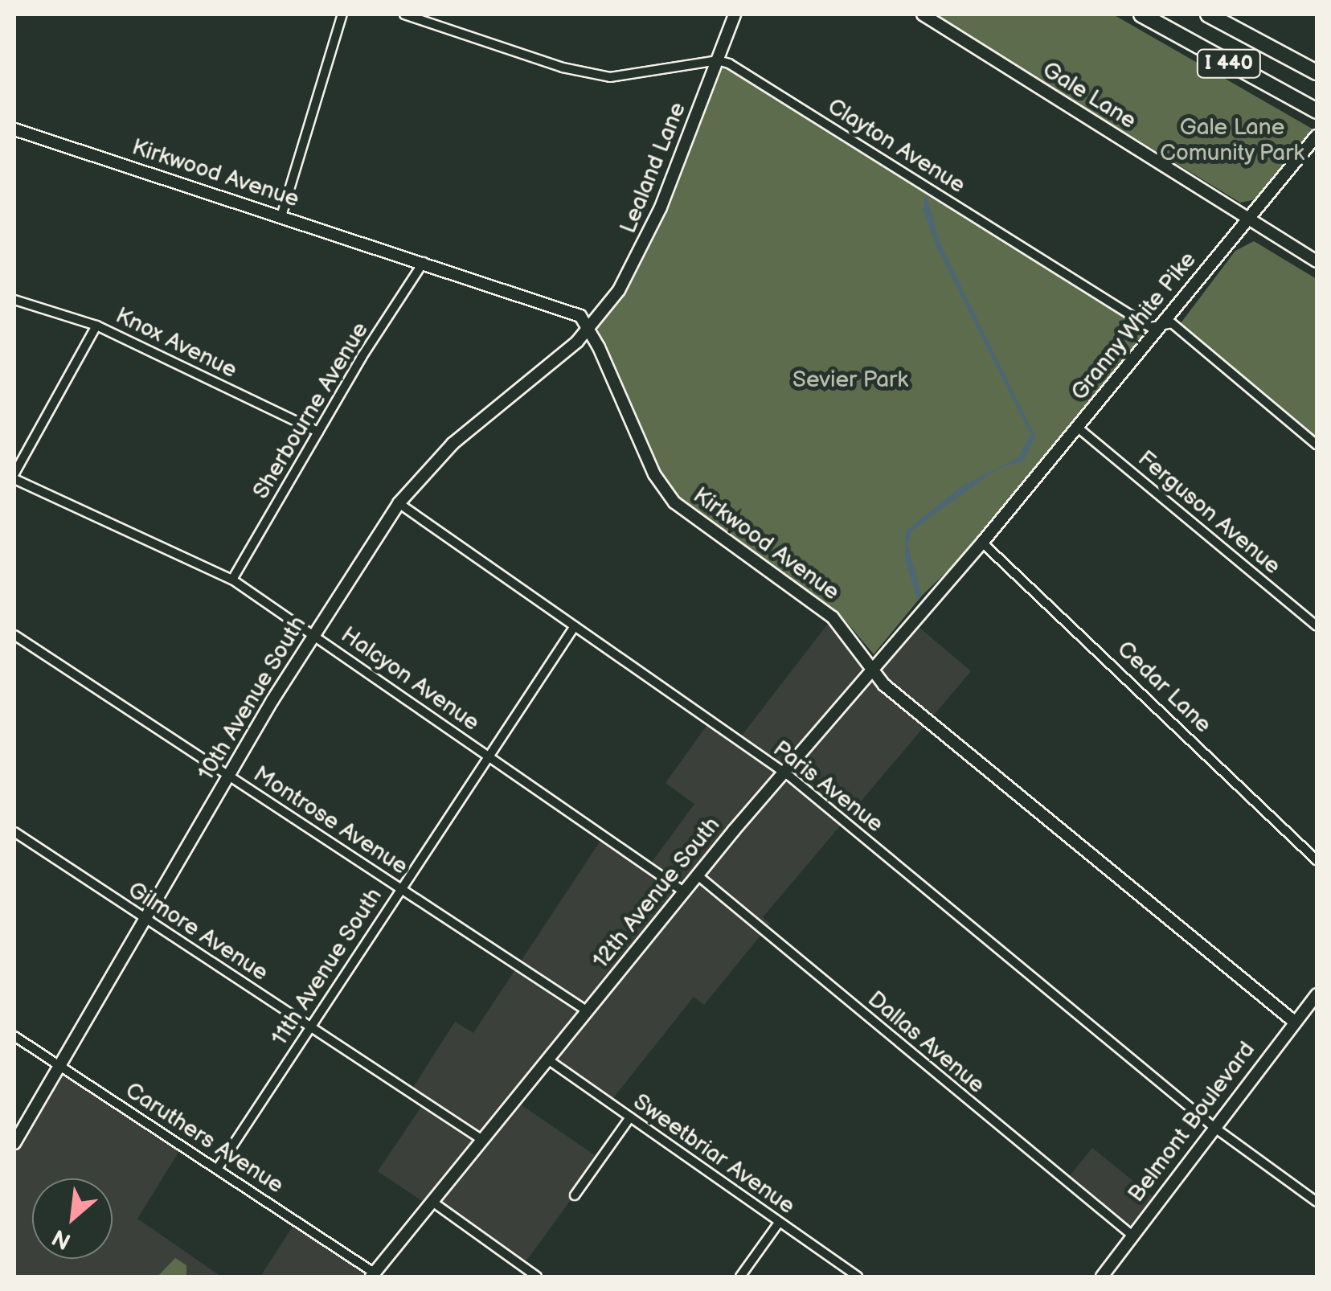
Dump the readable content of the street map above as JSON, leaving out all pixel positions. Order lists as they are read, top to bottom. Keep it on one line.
{"streets":{"highway":["I 440"],"street":["Gale Lane","Clayton Avenue","Lealand Lane","Kirkwood Avenue","Granny White Pike","Knox Avenue","Sherbourne Avenue","Ferguson Avenue","Halcyon Avenue","Cedar Lane","10th Avenue South","Paris Avenue","Montrose Avenue","12th Avenue South","Gilmore Avenue","11th Avenue South","Dallas Avenue","Belmont Boulevard","Caruthers Avenue","Sweetbriar Avenue"]},"crossings":[["Gale Lane","Granny White Pike"],["Clayton Avenue","Lealand Lane"],["Clayton Avenue","Granny White Pike"],["Lealand Lane","Kirkwood Avenue"],["Lealand Lane","10th Avenue South"],["Kirkwood Avenue","Sherbourne Avenue"],["Kirkwood Avenue","10th Avenue South"],["Kirkwood Avenue","12th Avenue South"],["Kirkwood Avenue","Belmont Boulevard"],["Granny White Pike","Ferguson Avenue"],["Granny White Pike","Cedar Lane"],["Granny White Pike","12th Avenue South"],["Knox Avenue","Sherbourne Avenue"],["Sherbourne Avenue","Halcyon Avenue"],["Halcyon Avenue","10th Avenue South"],["Halcyon Avenue","12th Avenue South"],["Halcyon Avenue","11th Avenue South"],["Cedar Lane","12th Avenue South"],["10th Avenue South","Paris Avenue"],["10th Avenue South","Montrose Avenue"],["10th Avenue South","Gilmore Avenue"],["10th Avenue South","Caruthers Avenue"],["Paris Avenue","12th Avenue South"],["Paris Avenue","11th Avenue South"],["Paris Avenue","Belmont Boulevard"],["Montrose Avenue","12th Avenue South"],["Montrose Avenue","11th Avenue South"],["12th Avenue South","Gilmore Avenue"],["12th Avenue South","Dallas Avenue"],["12th Avenue South","Caruthers Avenue"],["12th Avenue South","Sweetbriar Avenue"],["Gilmore Avenue","11th Avenue South"],["11th Avenue South","Caruthers Avenue"],["Dallas Avenue","Belmont Boulevard"]],"parks":["Gale Lane Comunity Park","Sevier Park"],"north":"bottom left"}
